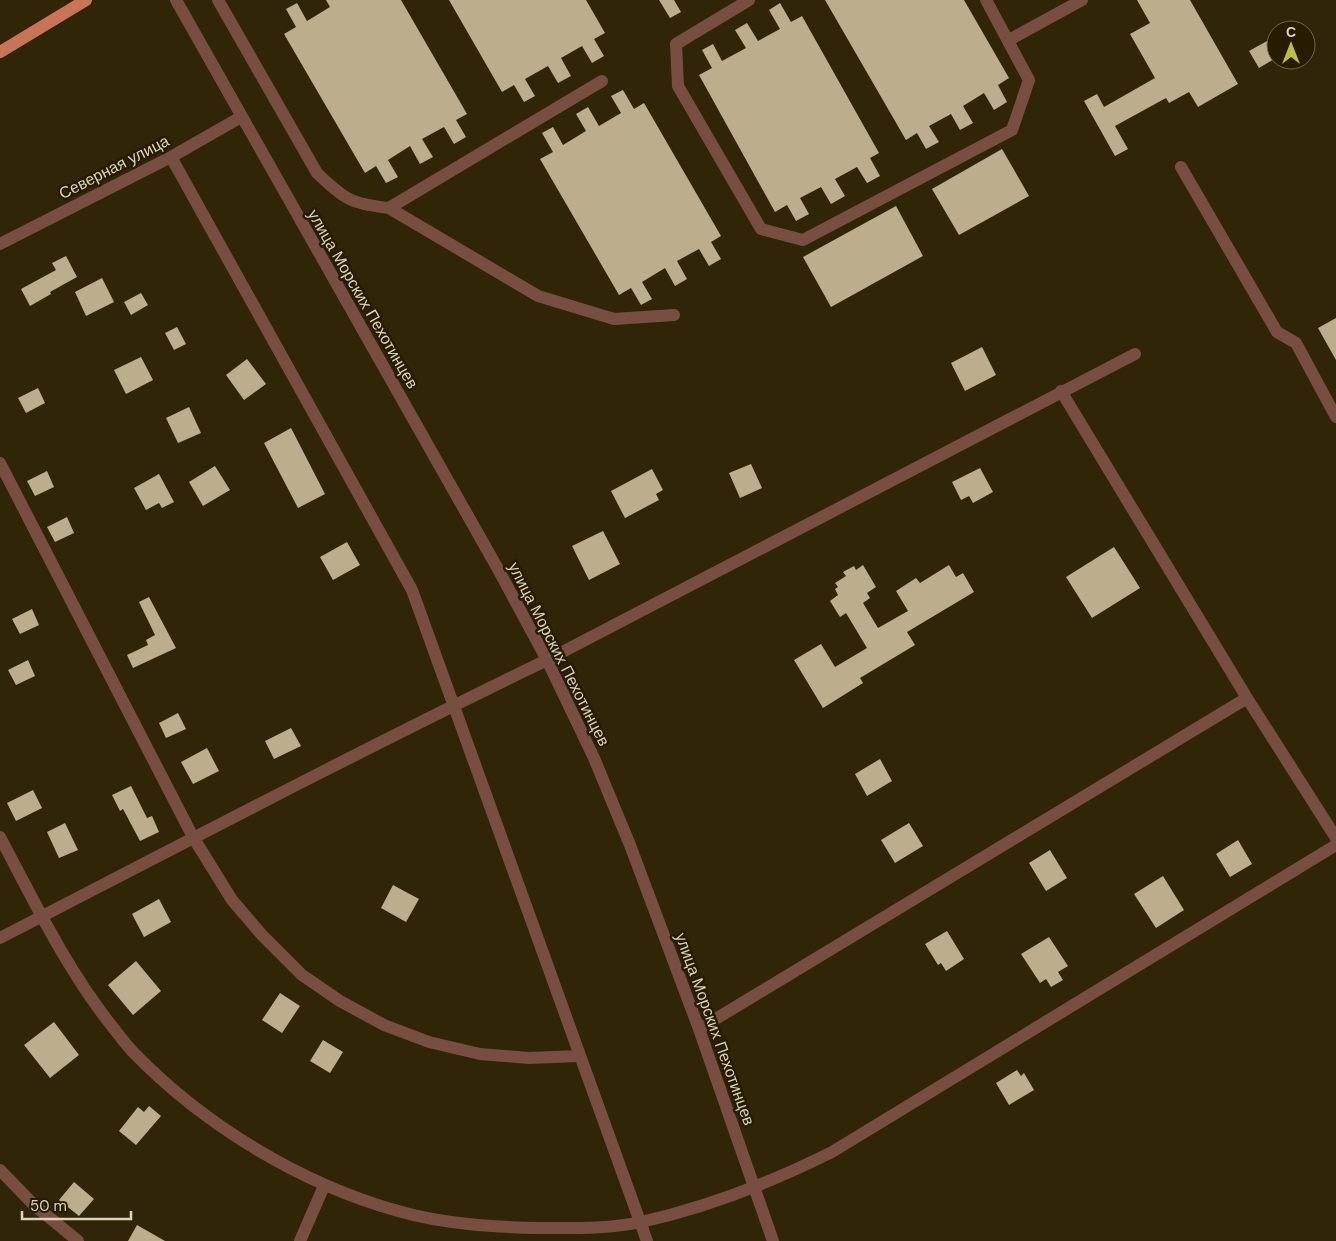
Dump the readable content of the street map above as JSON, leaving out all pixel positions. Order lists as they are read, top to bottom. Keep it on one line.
{"streets":{"street":["Северная улица","улица Морских Пехотинцев"]},"crossings":[["Северная улица","улица Морских Пехотинцев"]],"scale_bar":"50 m","north":"top"}
